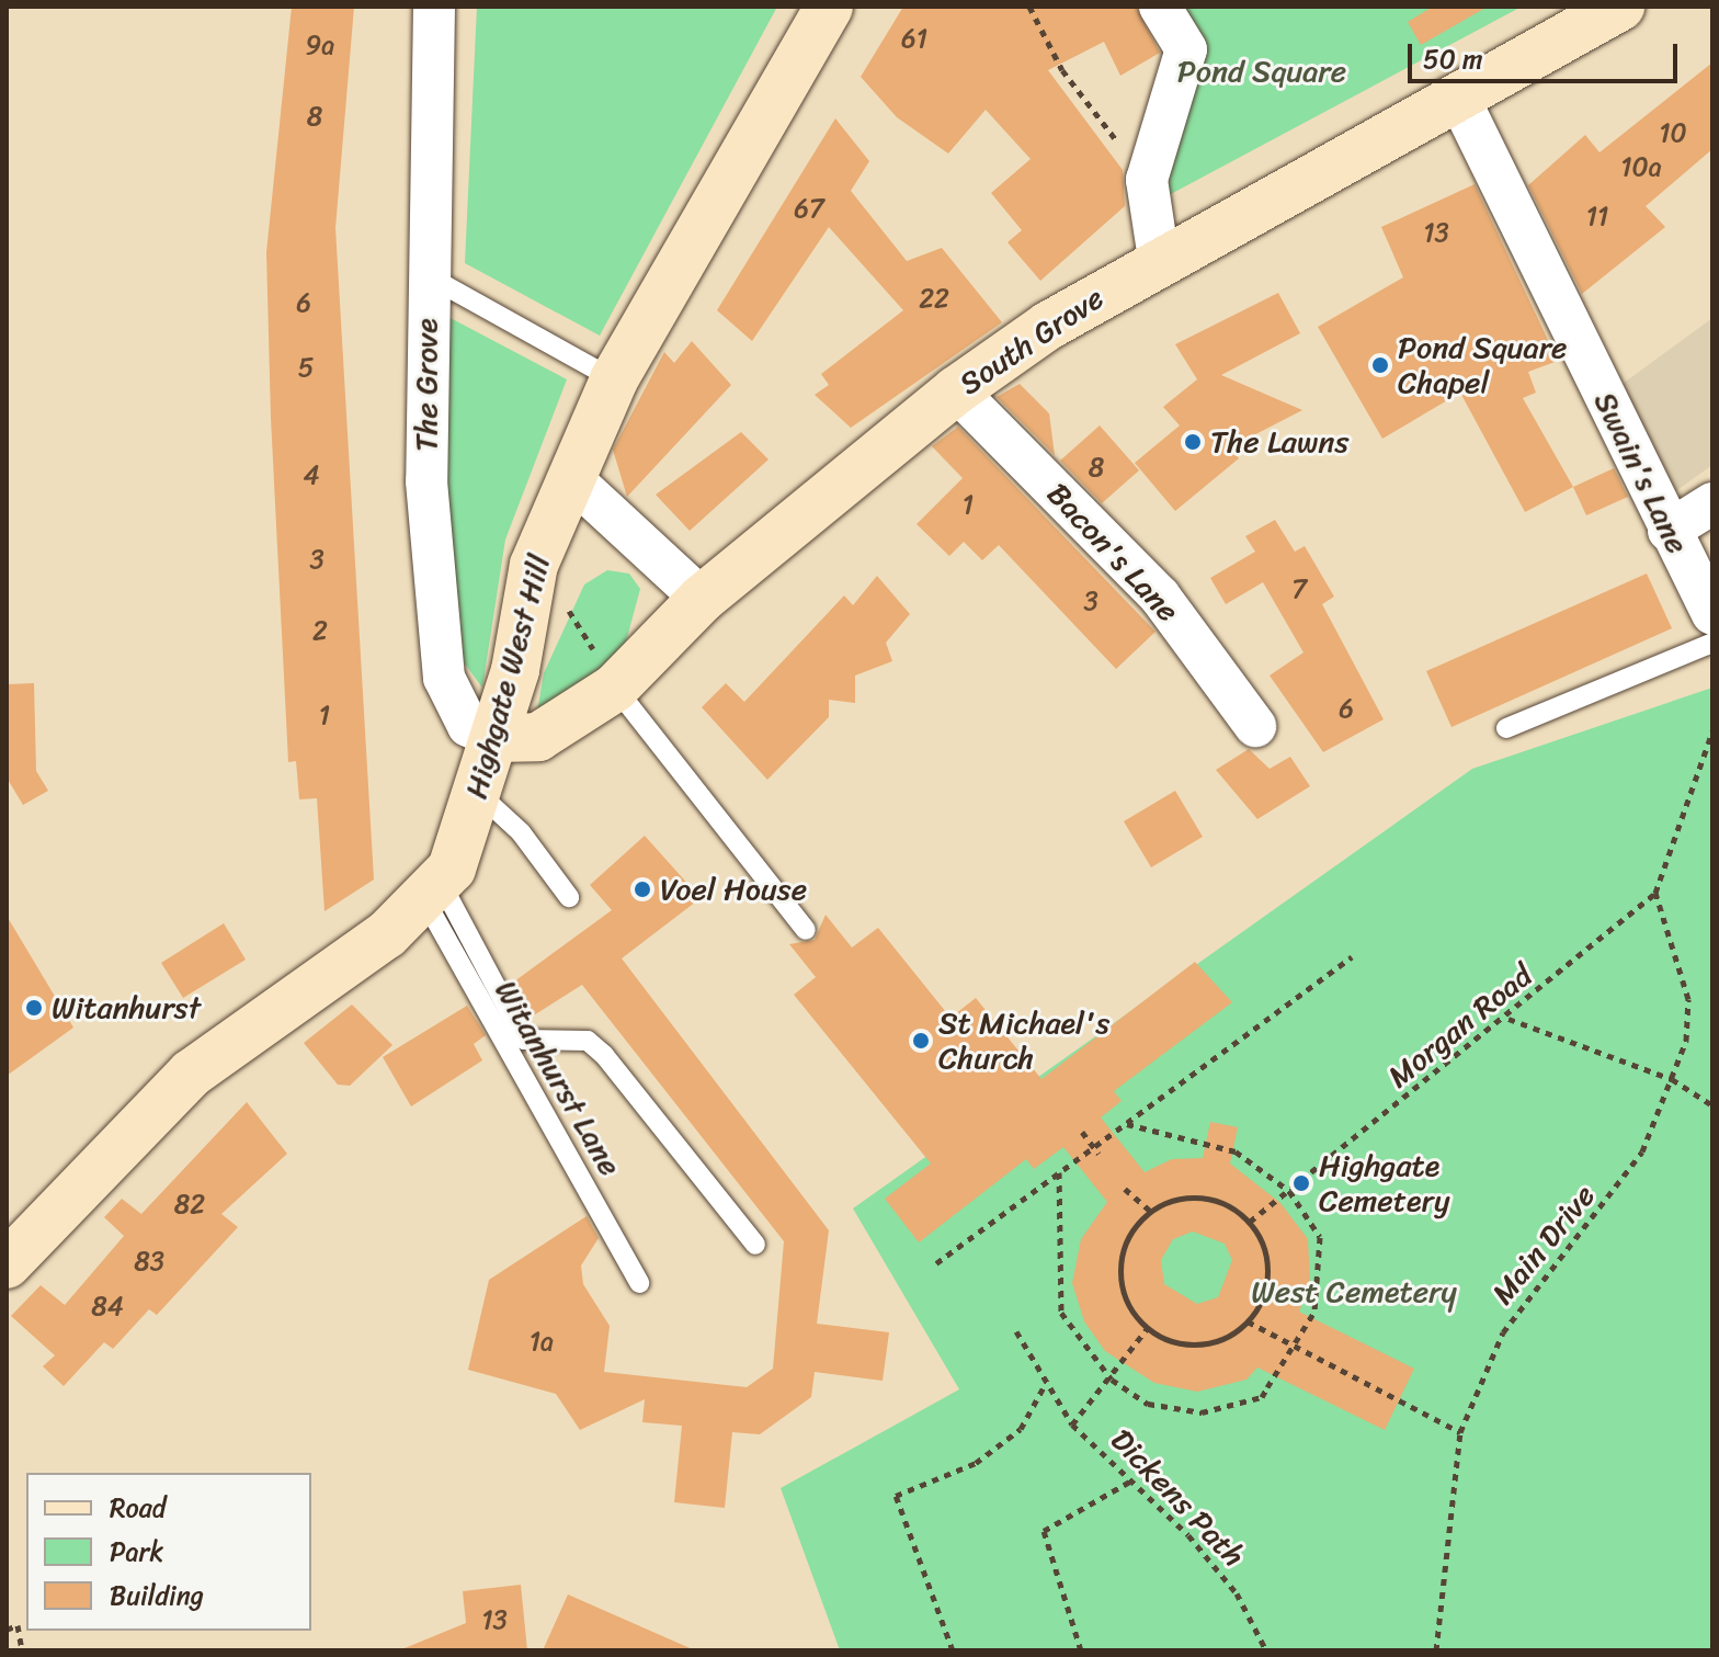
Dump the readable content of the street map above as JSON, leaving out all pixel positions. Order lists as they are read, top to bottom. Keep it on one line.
{"streets":{"street":["South Grove","The Grove","Swain's Lane","Bacon's Lane","Highgate West Hill"],"lane":["Witanhurst Lane"],"path":["Morgan Road","Main Drive","Dickens Path"]},"crossings":[["South Grove","The Grove"],["South Grove","Swain's Lane"],["South Grove","Bacon's Lane"],["South Grove","Highgate West Hill"],["The Grove","Highgate West Hill"],["Highgate West Hill","Witanhurst Lane"],["Morgan Road","Main Drive"]],"parks":["Pond Square","West Cemetery"],"places":["Pond Square Chapel","The Lawns","Voel House","Witanhurst","St Michael's Church","Highgate Cemetery"],"house_numbers":["61","9a","8","10","10a","67","11","13","22","6","5","8","4","1","3","7","3","2","6","1","82","83","84","1a","13"],"legend":["Road","Park","Building"],"scale_bar":"50 m"}
